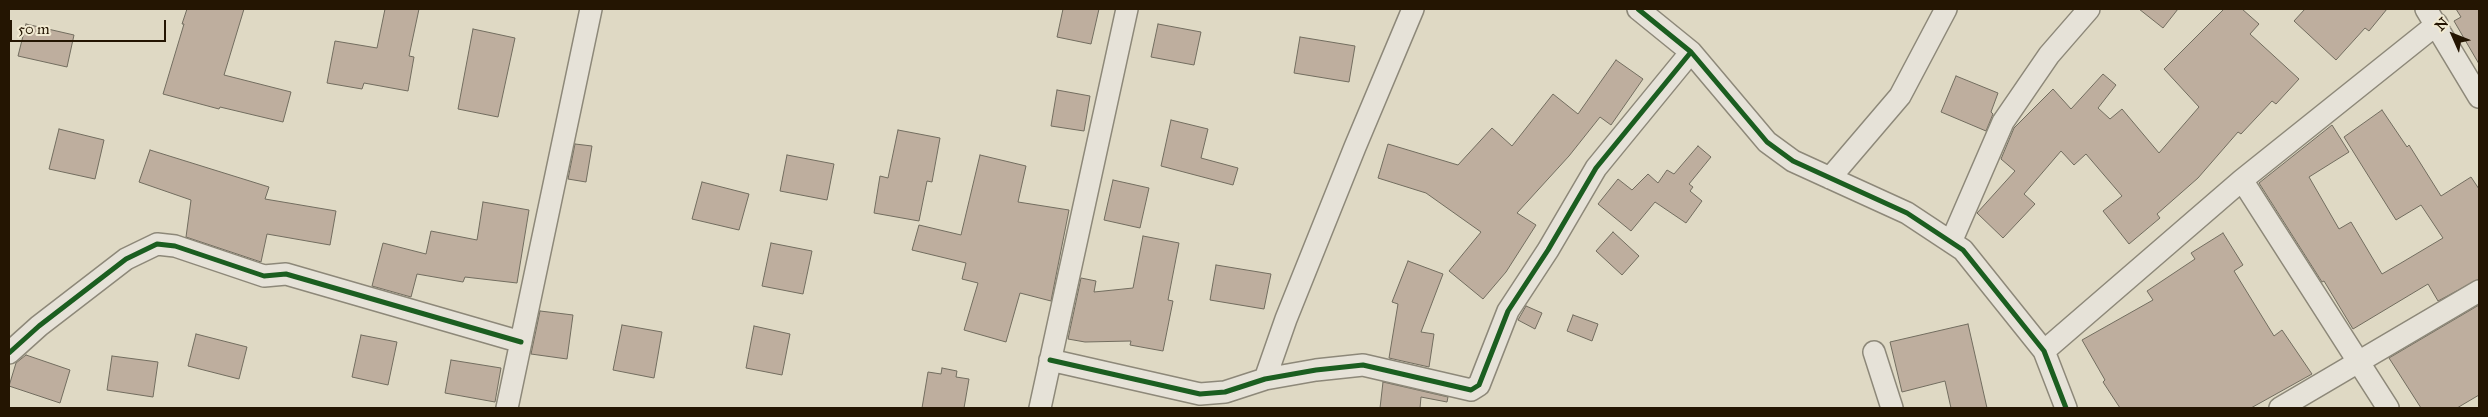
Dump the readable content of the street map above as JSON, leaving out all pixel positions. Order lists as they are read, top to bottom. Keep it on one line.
{"scale_bar":"50 m","north":"top left"}
